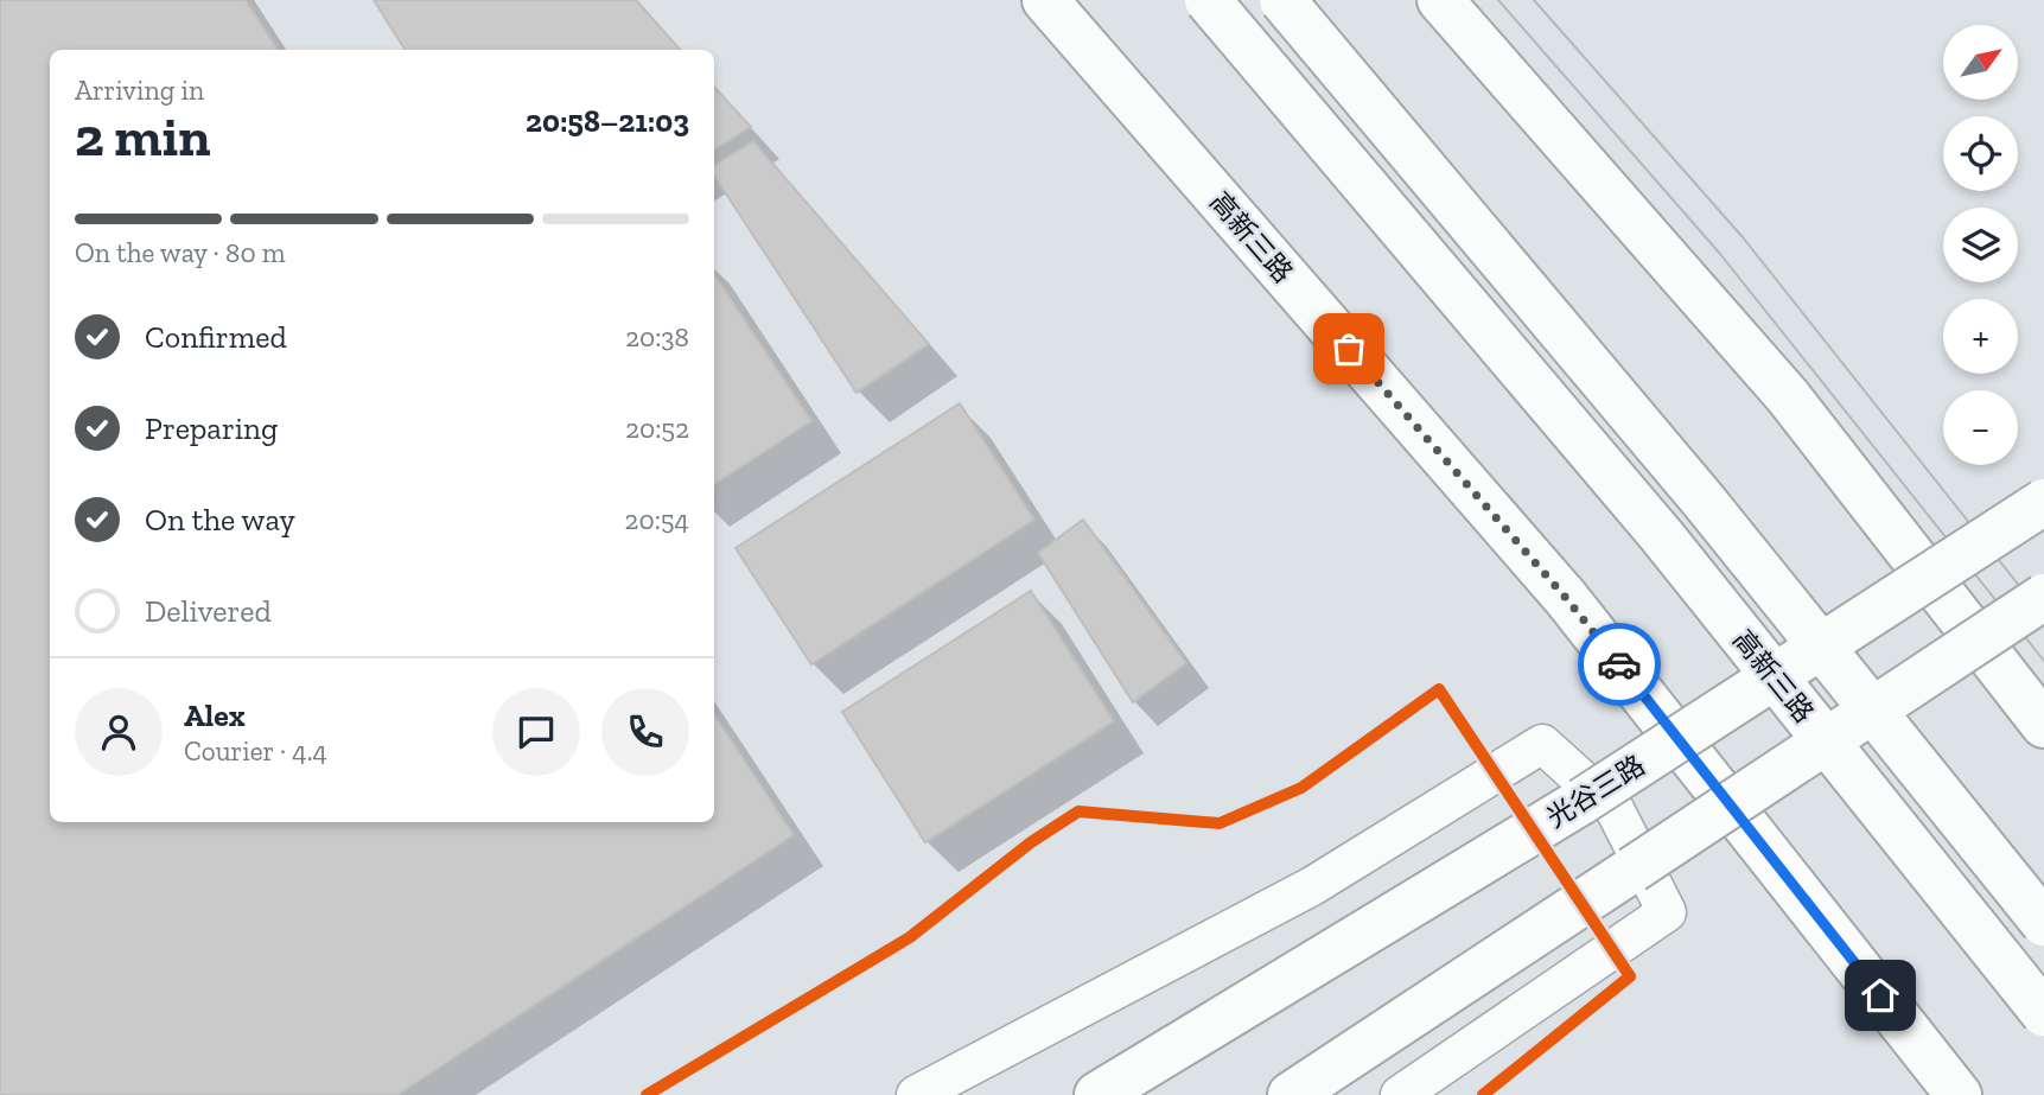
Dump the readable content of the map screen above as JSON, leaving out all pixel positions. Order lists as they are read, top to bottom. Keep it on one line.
{"streets":{"main road":["高新三路","光谷三路"]},"north":"top right","page":{"map_buttons":["+","−"],"heading":["2 min","Arriving in","20:58–21:03"],"panel":["Alex","Courier · 4.4"],"bar":"On the way · 80 m","list":[["Confirmed","20:38"],["Preparing","20:52"],["On the way","20:54"],"Delivered"]}}
